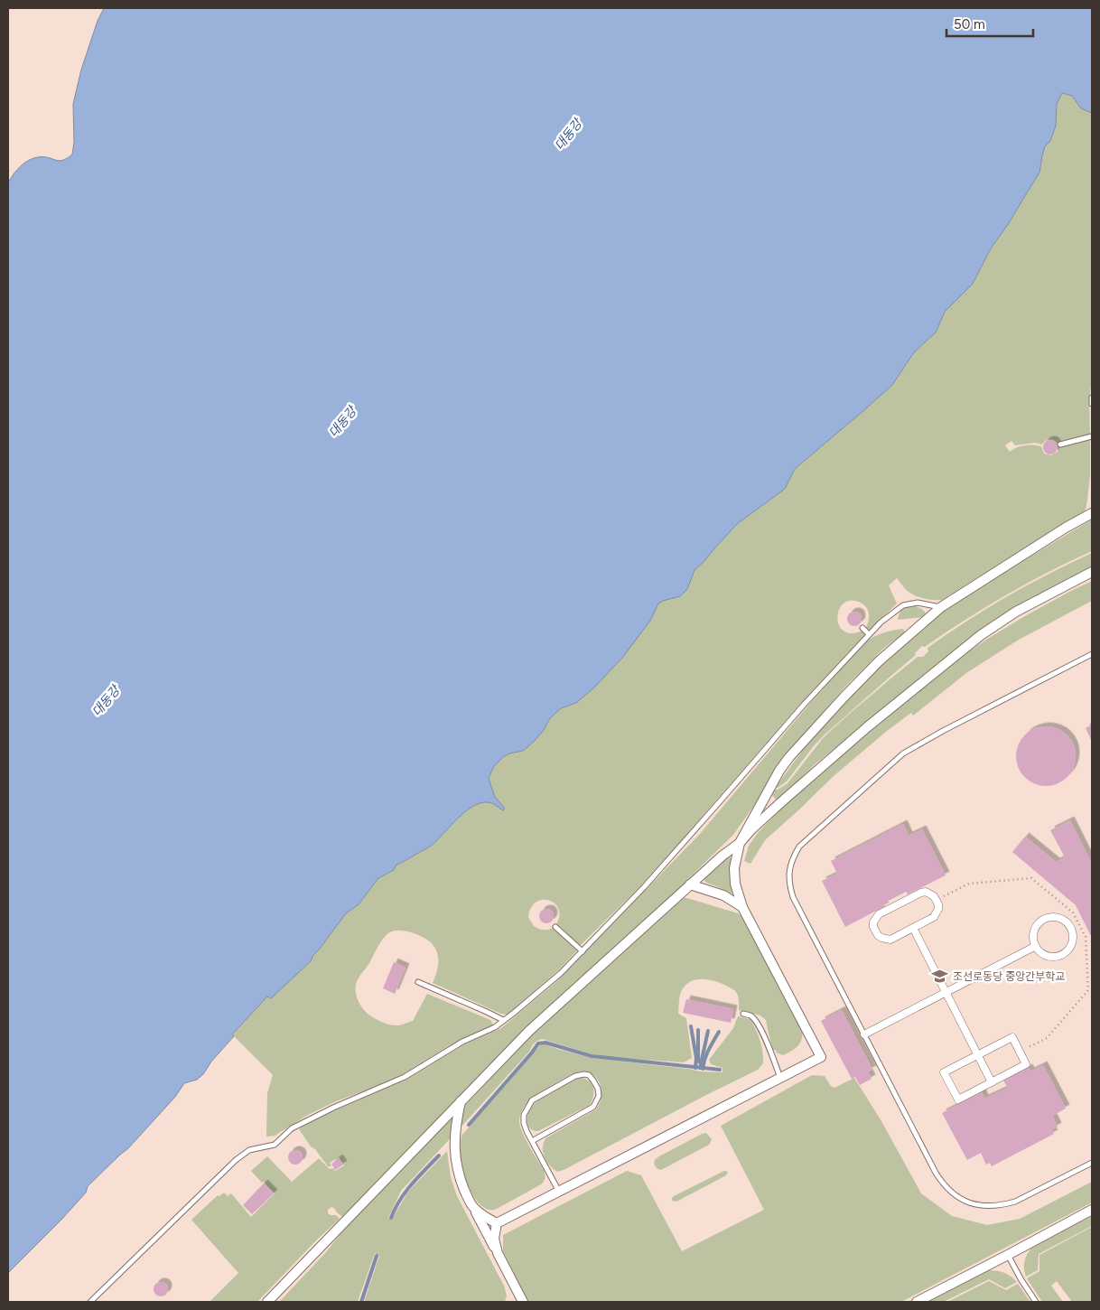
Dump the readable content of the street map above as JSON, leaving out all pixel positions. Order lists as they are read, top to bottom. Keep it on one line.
{"water":["대동강"],"places":{"school or university":["조선로동당 중앙간부학교"]},"scale_bar":"50 m"}
